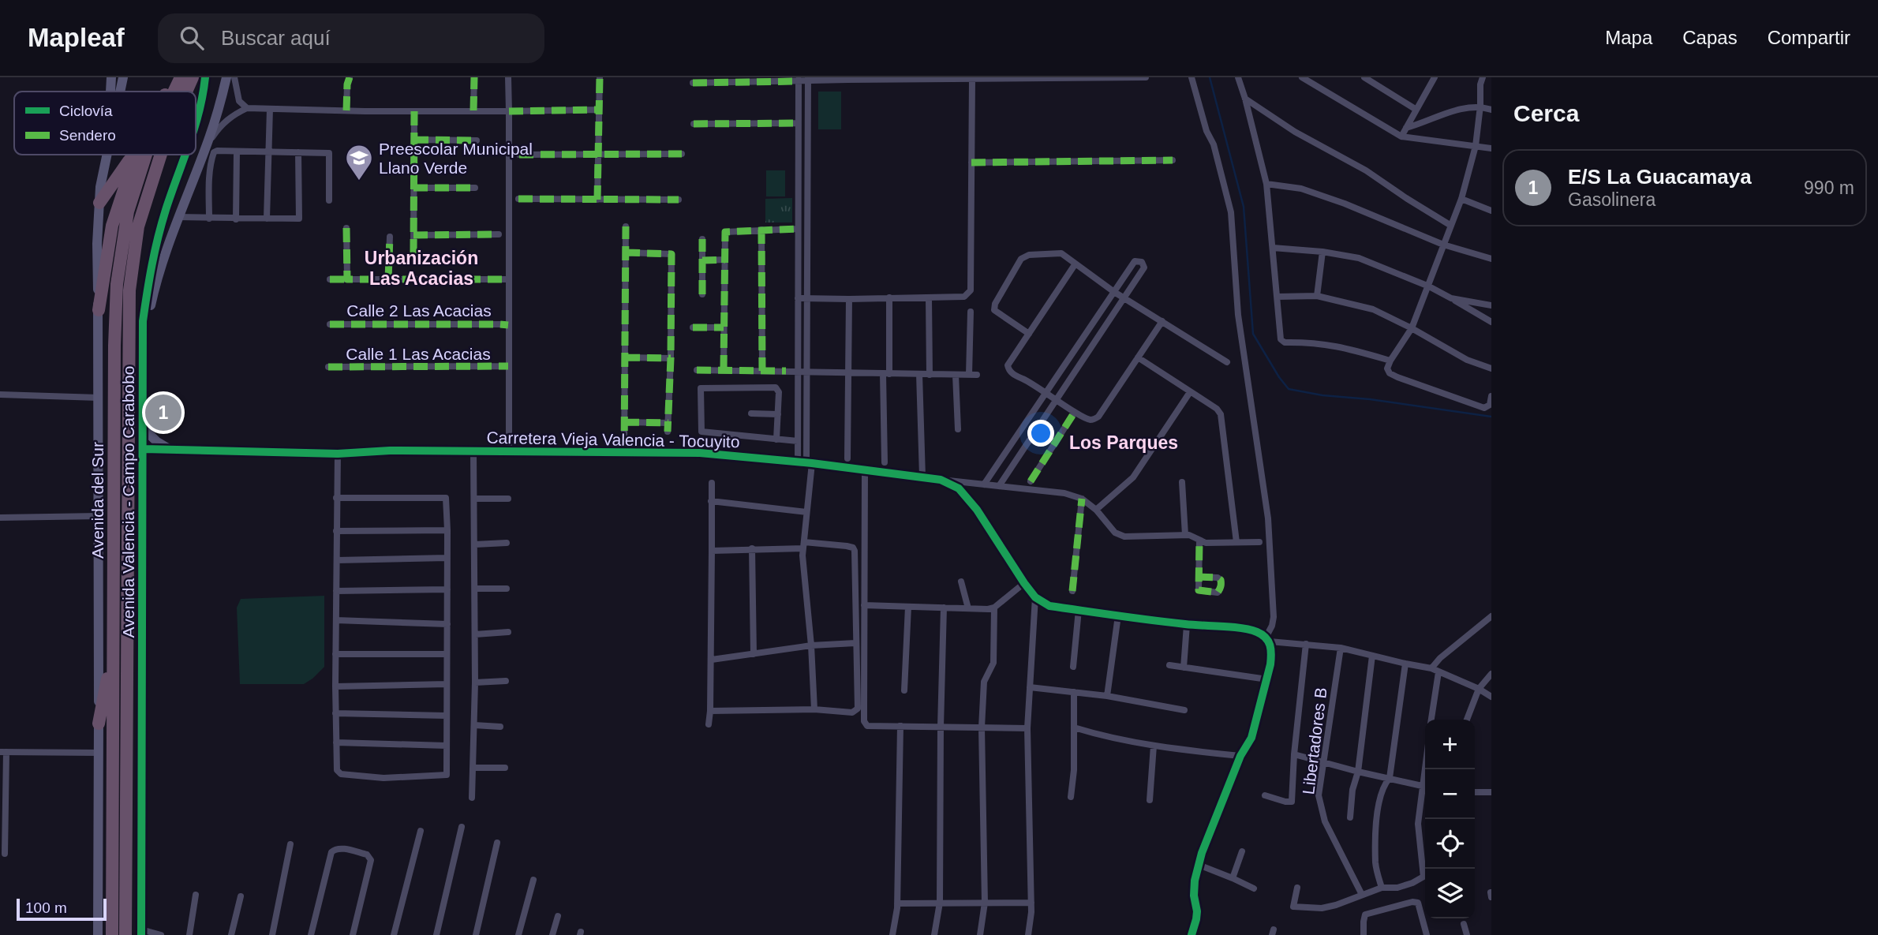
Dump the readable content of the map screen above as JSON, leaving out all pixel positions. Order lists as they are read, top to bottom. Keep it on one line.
{"streets":{"highway":["Avenida del Sur"],"street":["Calle 2 Las Acacias","Calle 1 Las Acacias","Carretera Vieja Valencia - Tocuyito","Avenida Valencia - Campo Carabobo","Libertadores B"]},"crossings":[["Carretera Vieja Valencia - Tocuyito","Avenida Valencia - Campo Carabobo"]],"districts":["Urbanización Las Acacias","Los Parques"],"places":{"school or university":["Preescolar Municipal Llano Verde"]},"legend":["Ciclovía","Sendero"],"scale_bar":"100 m","page":{"header":"Mapleaf","search":"Buscar aquí","nav":["Mapa","Capas","Compartir"],"heading":"Cerca","list":[{"mark":"1","name":"E/S La Guacamaya","note":"Gasolinera","value":"990 m"}],"pins":"1","map_buttons":["+","−"],"scale":"100 m"}}
